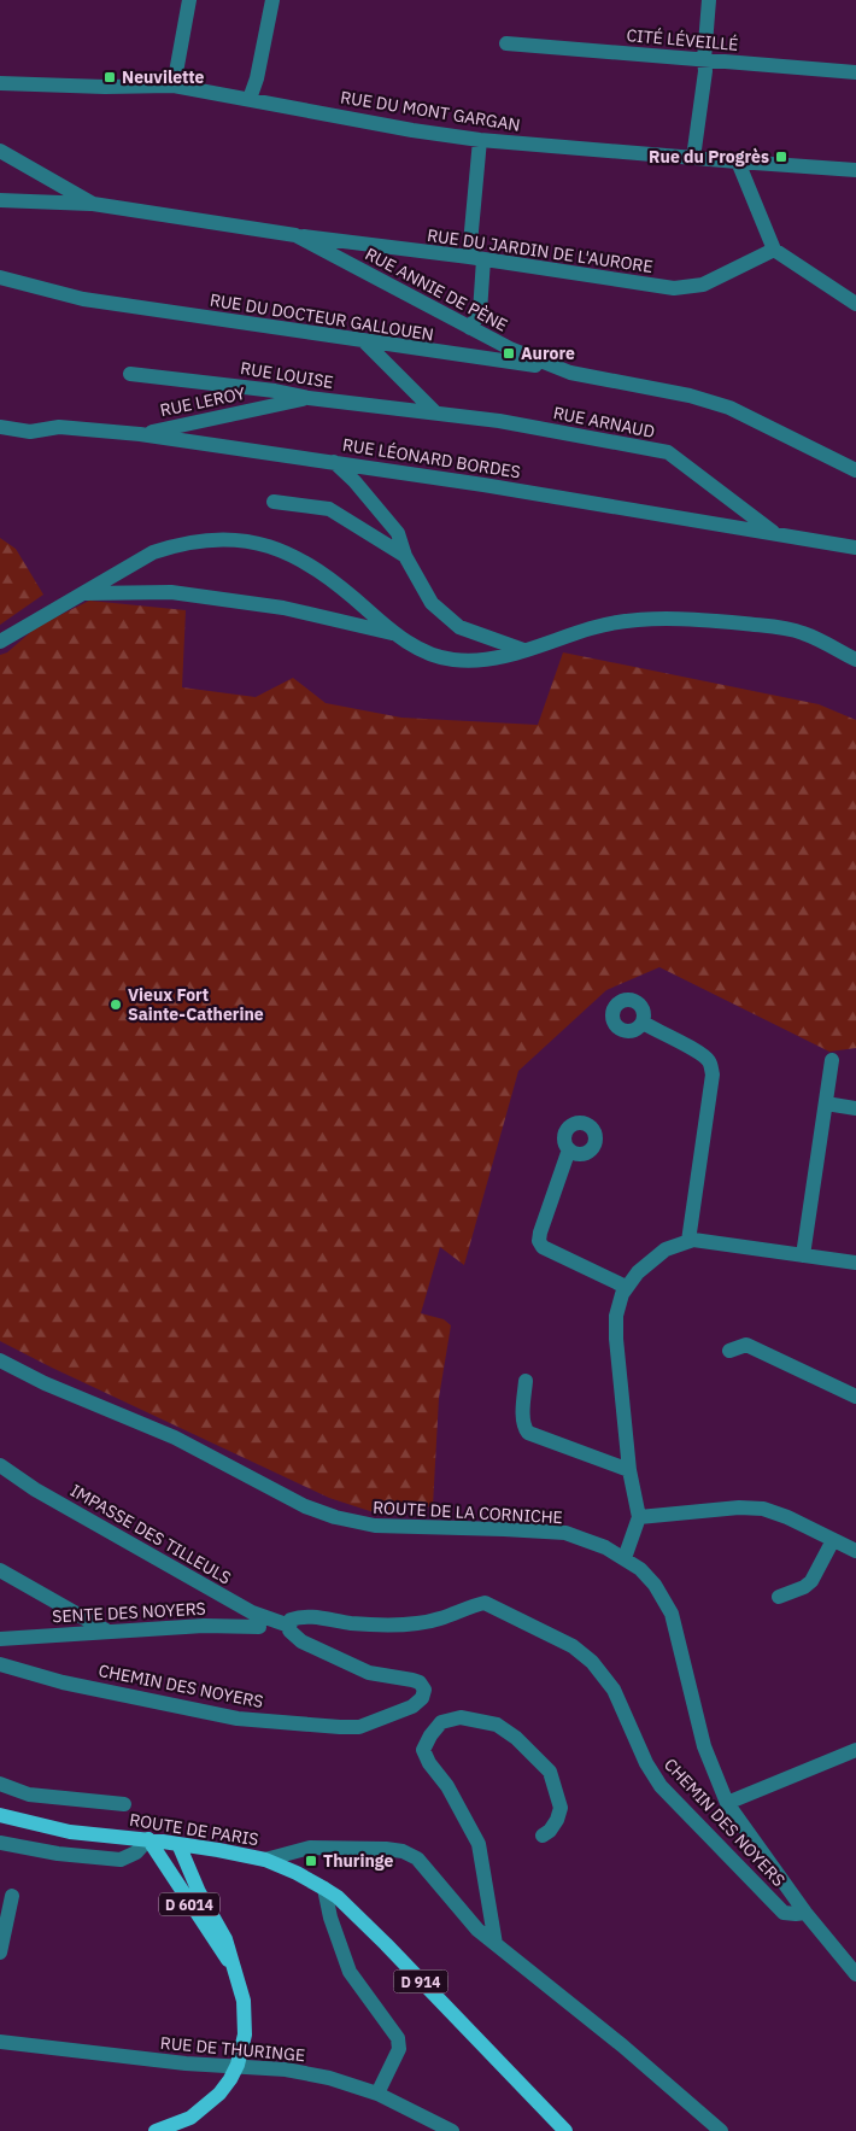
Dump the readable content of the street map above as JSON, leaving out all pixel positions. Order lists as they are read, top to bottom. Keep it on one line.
{"streets":{"main road":["ROUTE DE PARIS","D 6014","D 914"],"street":["CITÉ LÉVEILLÉ","RUE DU MONT GARGAN","RUE DU JARDIN DE L'AURORE","RUE ANNIE DE PÈNE","RUE DU DOCTEUR GALLOUEN","RUE LOUISE","RUE LEROY","RUE ARNAUD","RUE LÉONARD BORDES","ROUTE DE LA CORNICHE","IMPASSE DES TILLEULS","SENTE DES NOYERS","CHEMIN DES NOYERS","RUE DE THURINGE"]},"crossings":[["RUE DU JARDIN DE L'AURORE","RUE ANNIE DE PÈNE"],["RUE ANNIE DE PÈNE","RUE DU DOCTEUR GALLOUEN"],["RUE LOUISE","RUE LEROY"],["RUE LOUISE","RUE ARNAUD"],["RUE LEROY","RUE LÉONARD BORDES"],["RUE ARNAUD","RUE LÉONARD BORDES"],["ROUTE DE LA CORNICHE","CHEMIN DES NOYERS"],["IMPASSE DES TILLEULS","SENTE DES NOYERS"],["IMPASSE DES TILLEULS","CHEMIN DES NOYERS"],["SENTE DES NOYERS","CHEMIN DES NOYERS"],["ROUTE DE PARIS","D 6014"]],"places":{"transit":["Neuvilette","Rue du Progrès","Aurore","Thuringe"],"other":["Vieux Fort Sainte-Catherine"]}}
